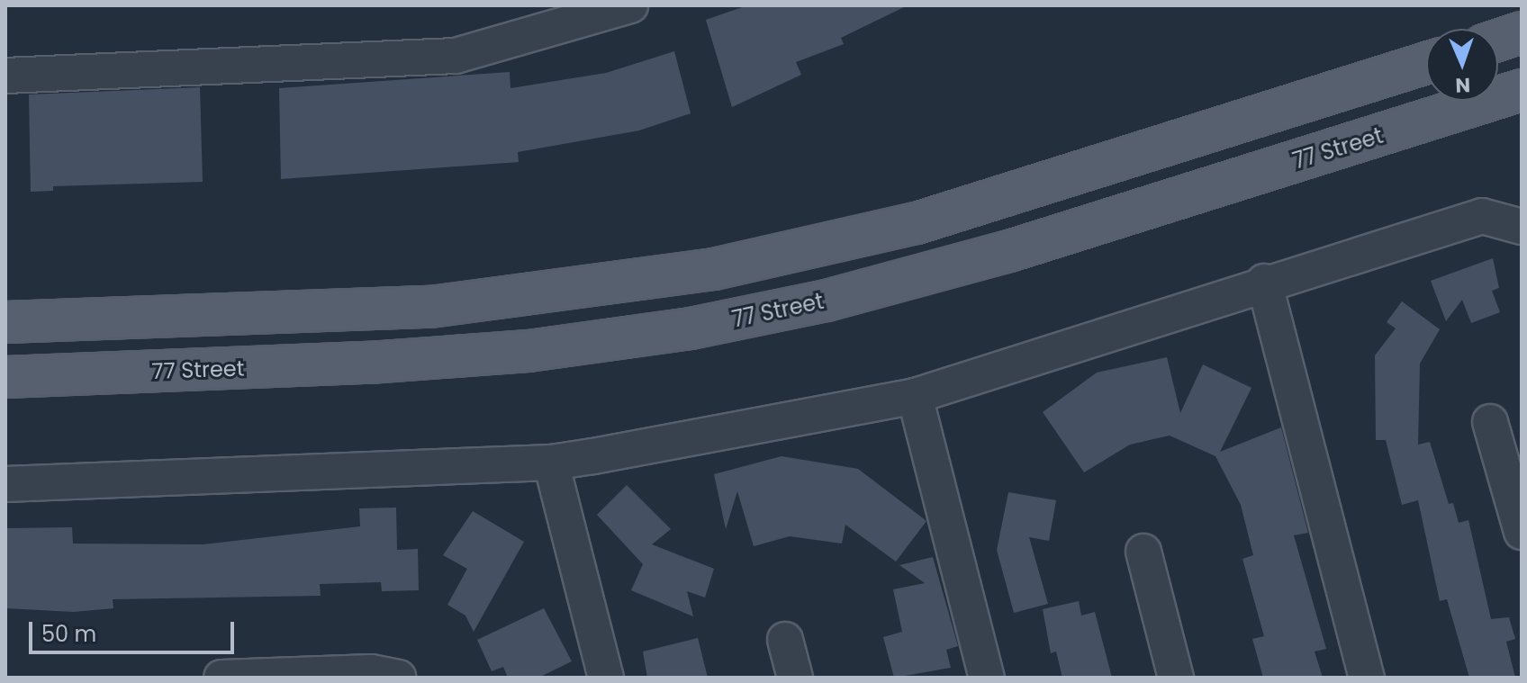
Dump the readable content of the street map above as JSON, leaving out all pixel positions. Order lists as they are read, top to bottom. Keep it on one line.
{"streets":{"main road":["77 Street"]},"scale_bar":"50 m","north":"bottom"}
